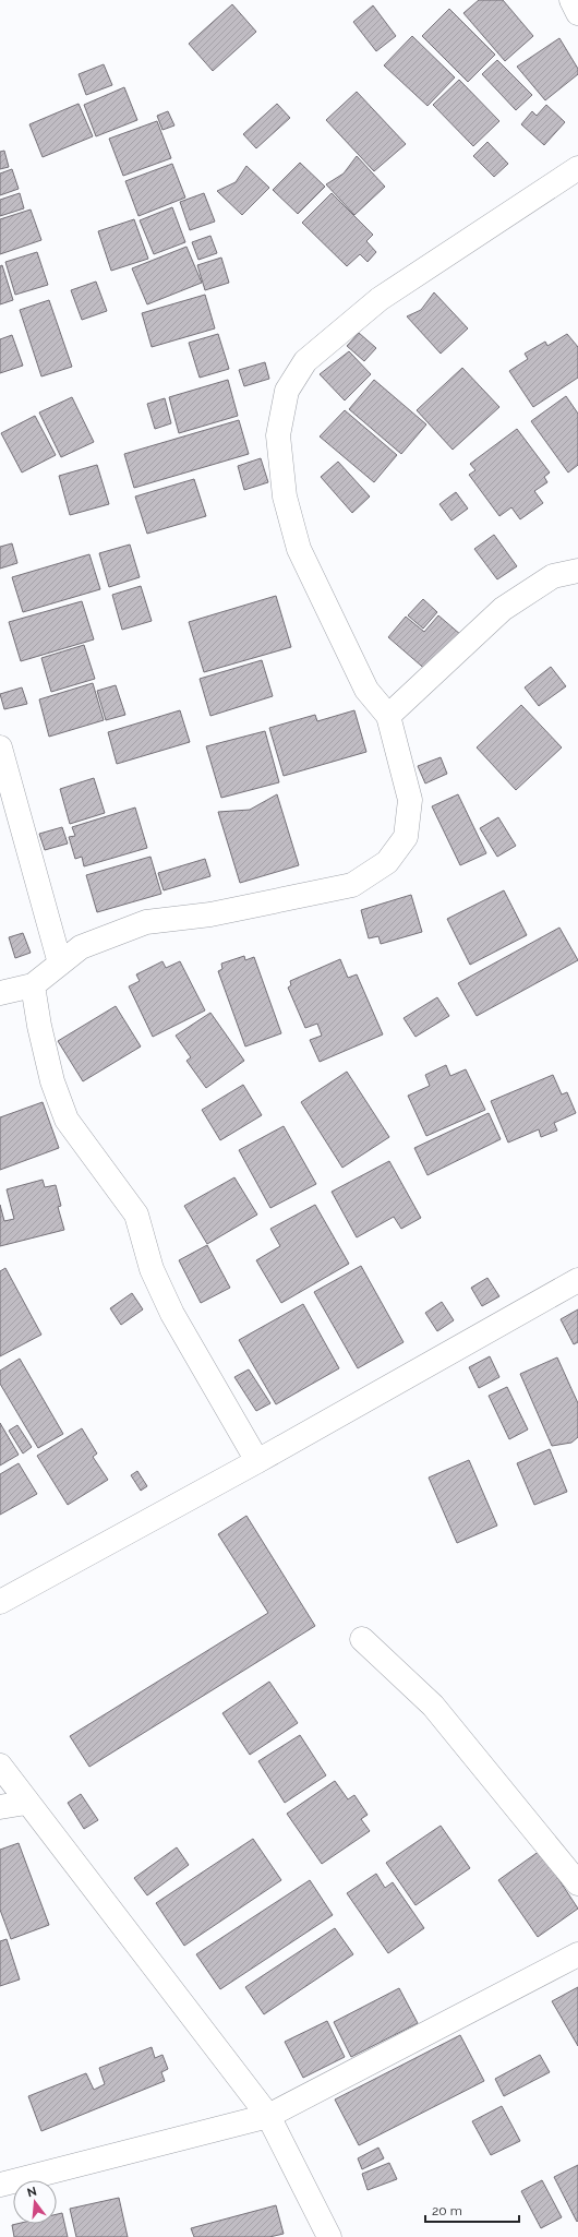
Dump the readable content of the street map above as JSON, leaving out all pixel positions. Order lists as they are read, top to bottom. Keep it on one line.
{"scale_bar":"20 m","north":"top"}
